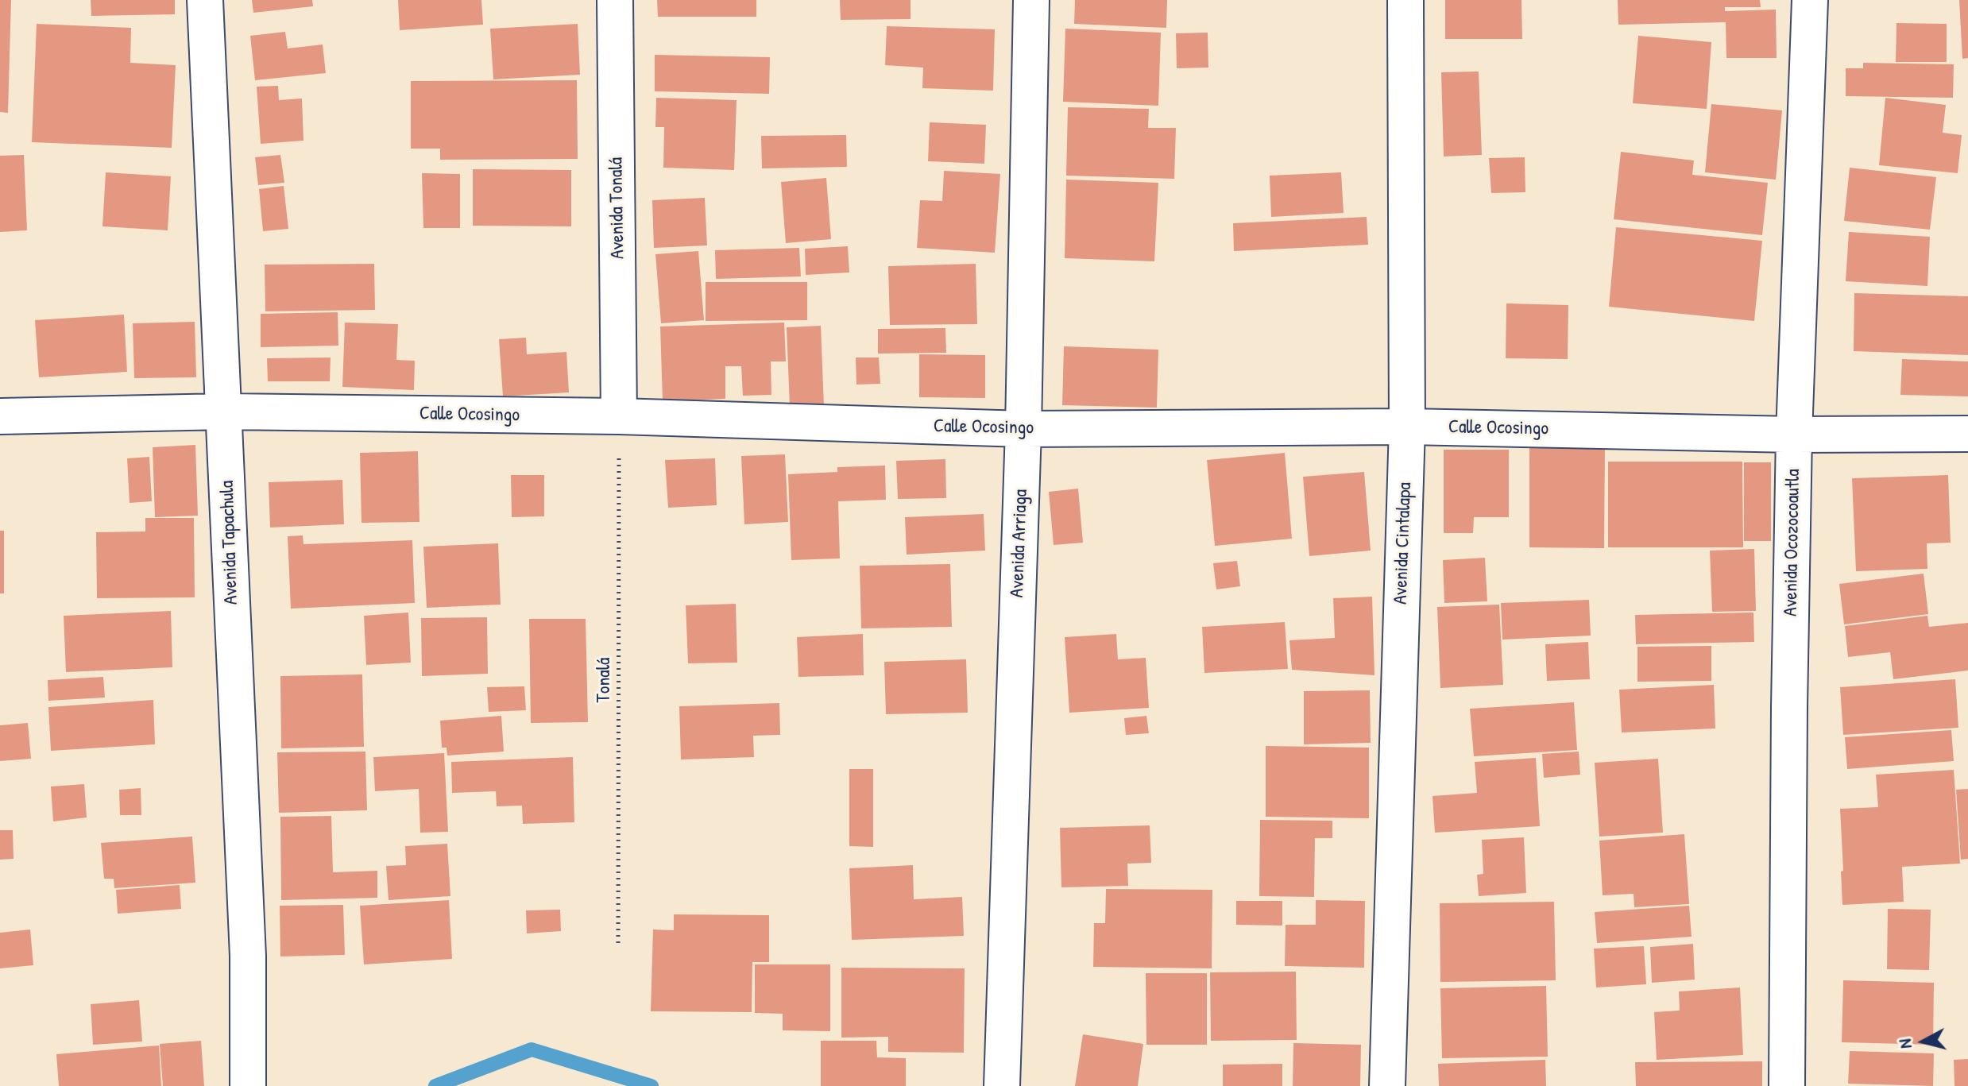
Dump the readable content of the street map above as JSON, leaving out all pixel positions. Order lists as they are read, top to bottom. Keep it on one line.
{"streets":{"street":["Avenida Tonalá","Calle Ocosingo","Avenida Tapachula","Avenida Ocozocoautla","Avenida Arriaga","Avenida Cintalapa"],"path":["Tonalá"]},"crossings":[["Avenida Tonalá","Calle Ocosingo"],["Avenida Tonalá","Tonalá"],["Calle Ocosingo","Avenida Tapachula"],["Calle Ocosingo","Avenida Ocozocoautla"],["Calle Ocosingo","Avenida Arriaga"],["Calle Ocosingo","Avenida Cintalapa"],["Calle Ocosingo","Tonalá"]],"north":"left"}
